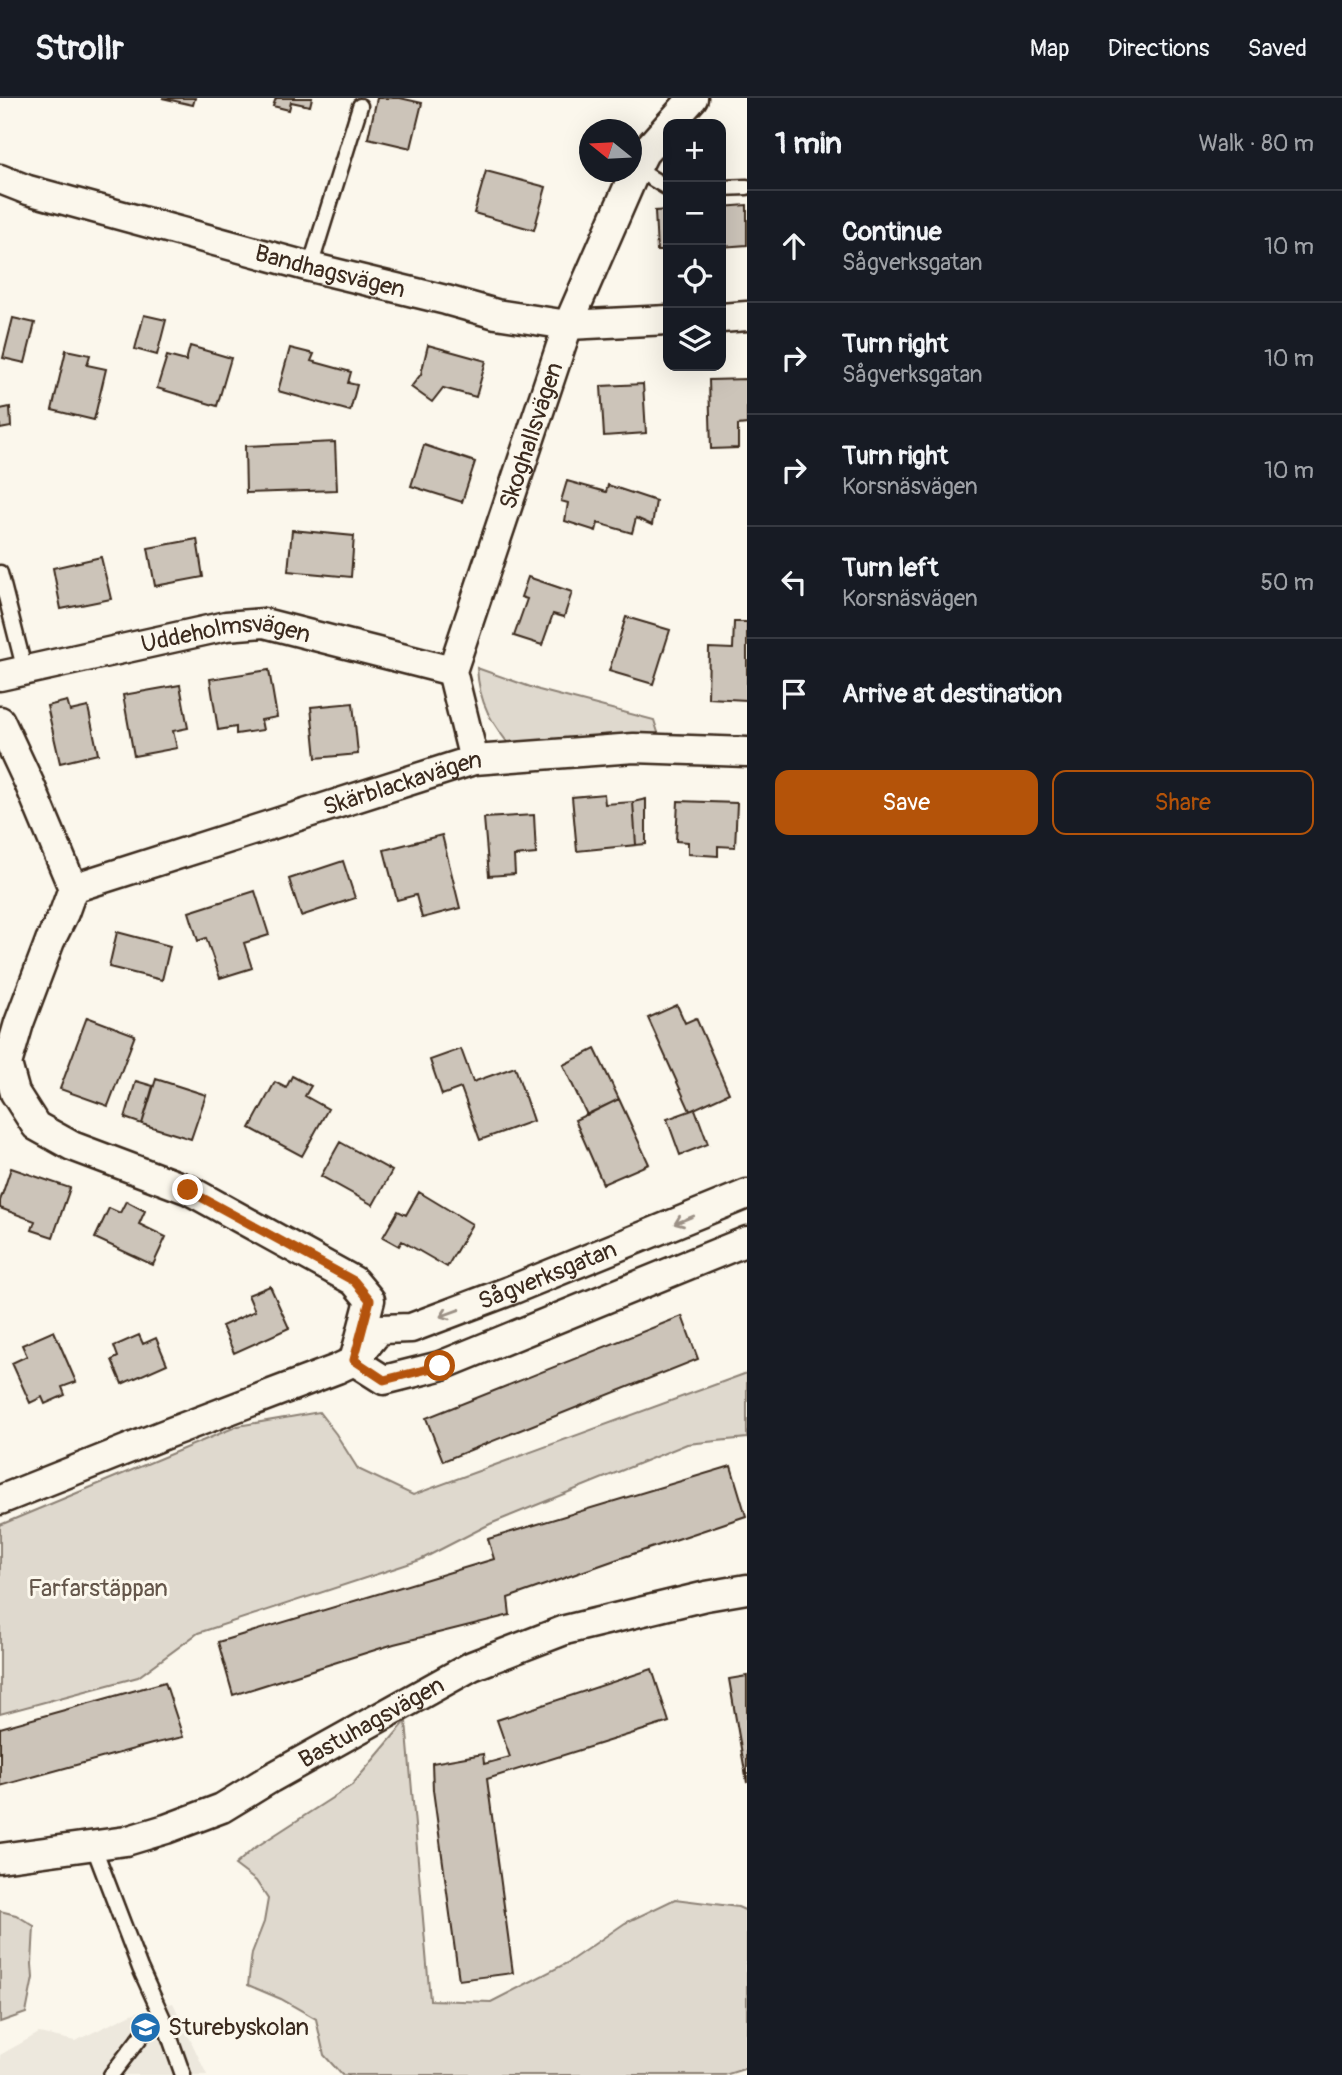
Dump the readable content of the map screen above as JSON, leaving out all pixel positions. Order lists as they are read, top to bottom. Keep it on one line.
{"streets":{"street":["Bandhagsvägen","Skoghallsvägen","Uddeholmsvägen","Skärblackavägen","Sågverksgatan","Bastuhagsvägen"]},"crossings":[["Bandhagsvägen","Skoghallsvägen"],["Skoghallsvägen","Uddeholmsvägen"]],"parks":["Farfarstäppan"],"places":{"school or university":["Sturebyskolan"]},"north":"left","page":{"header":"Strollr","nav":["Map","Directions","Saved"],"heading":["1 min","Walk · 80 m"],"map_buttons":["+","−"],"list":[["Continue","Sågverksgatan","10 m"],["Turn right","Sågverksgatan","10 m"],["Turn right","Korsnäsvägen","10 m"],["Turn left","Korsnäsvägen","50 m"],"Arrive at destination"],"buttons":["Save","Share"]}}
